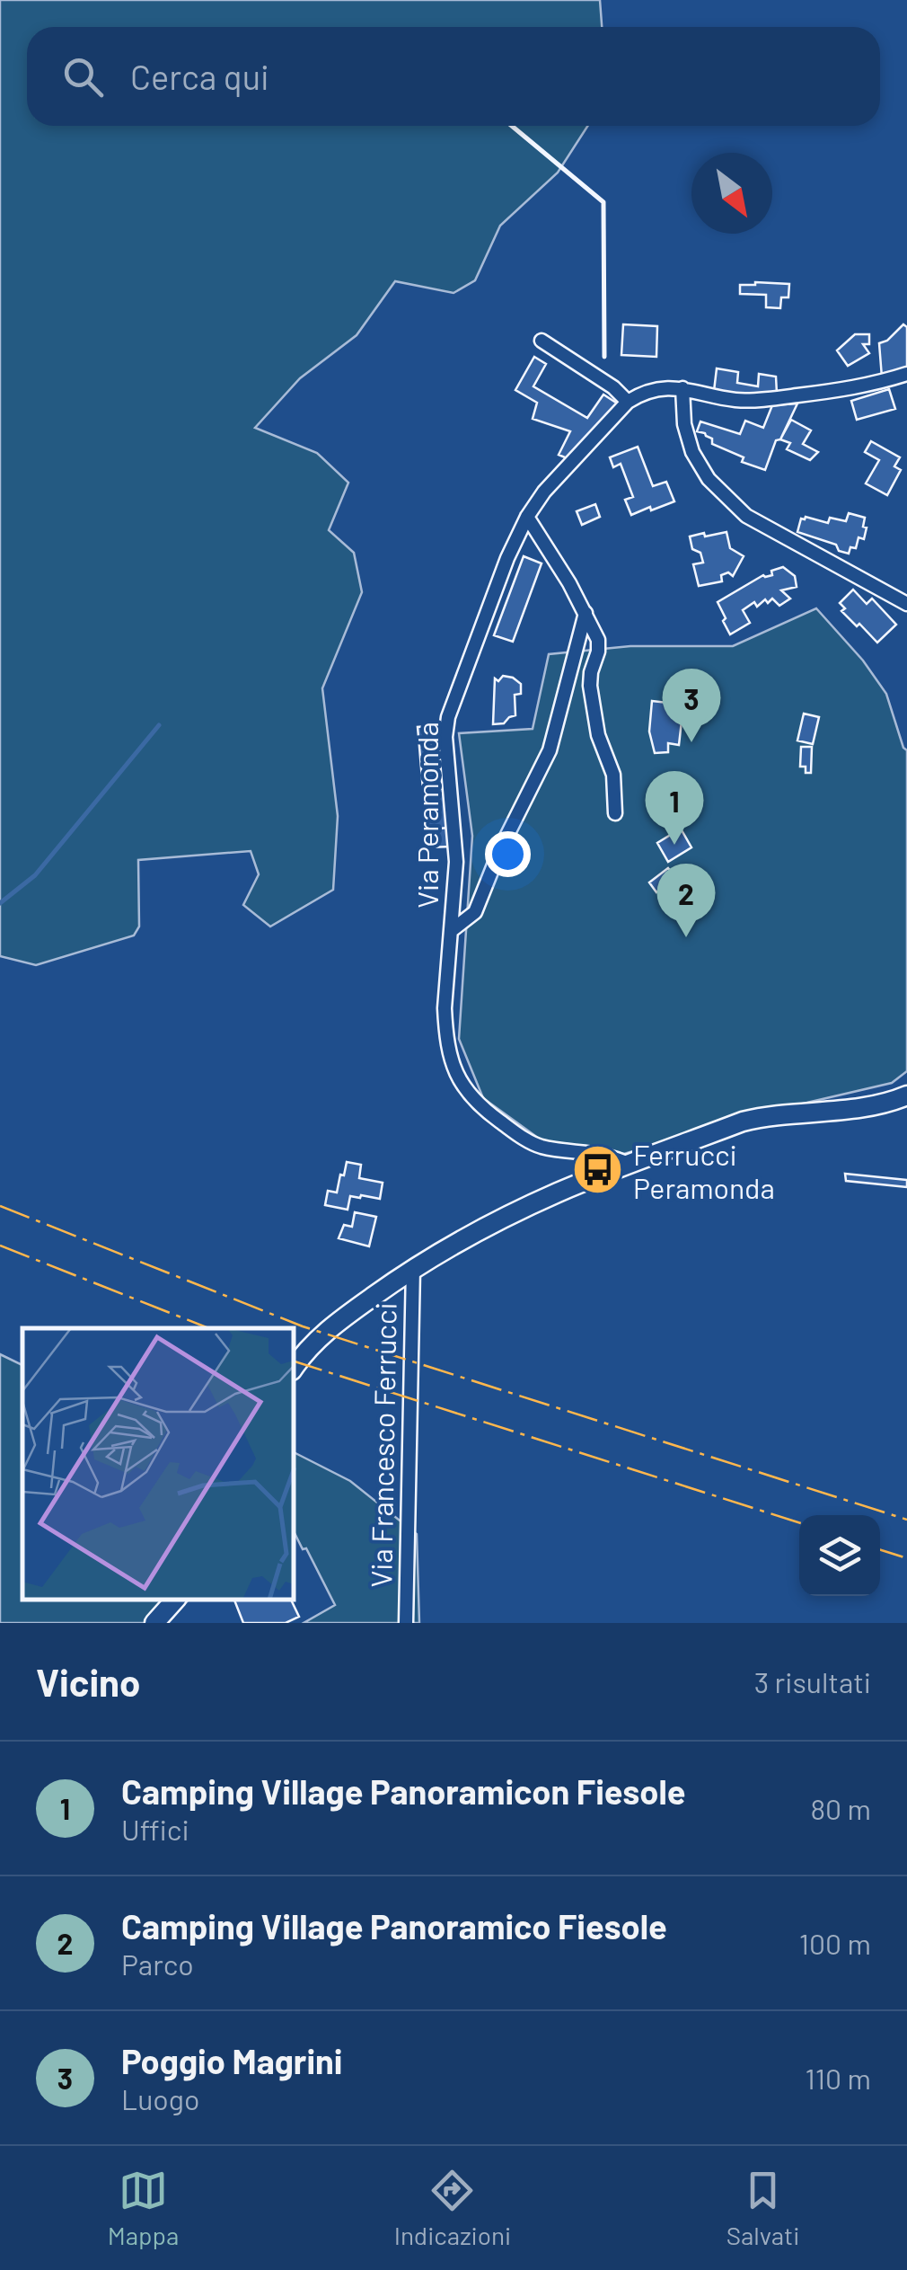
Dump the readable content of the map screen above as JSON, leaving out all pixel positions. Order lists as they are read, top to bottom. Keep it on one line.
{"streets":{"main road":["Via Francesco Ferrucci"],"street":["Via Peramonda"]},"crossings":[["Via Peramonda","Via Francesco Ferrucci"]],"places":{"bus stop":["Ferrucci Peramonda"]},"north":"bottom right","page":{"search":"Cerca qui","pins":["3","1","2"],"heading":["Vicino","3 risultati"],"list":[{"mark":"1","name":"Camping Village Panoramicon Fiesole","note":"Uffici","value":"80 m"},{"mark":"2","name":"Camping Village Panoramico Fiesole","note":"Parco","value":"100 m"},{"mark":"3","name":"Poggio Magrini","note":"Luogo","value":"110 m"}],"nav":["Mappa","Indicazioni","Salvati"]}}
